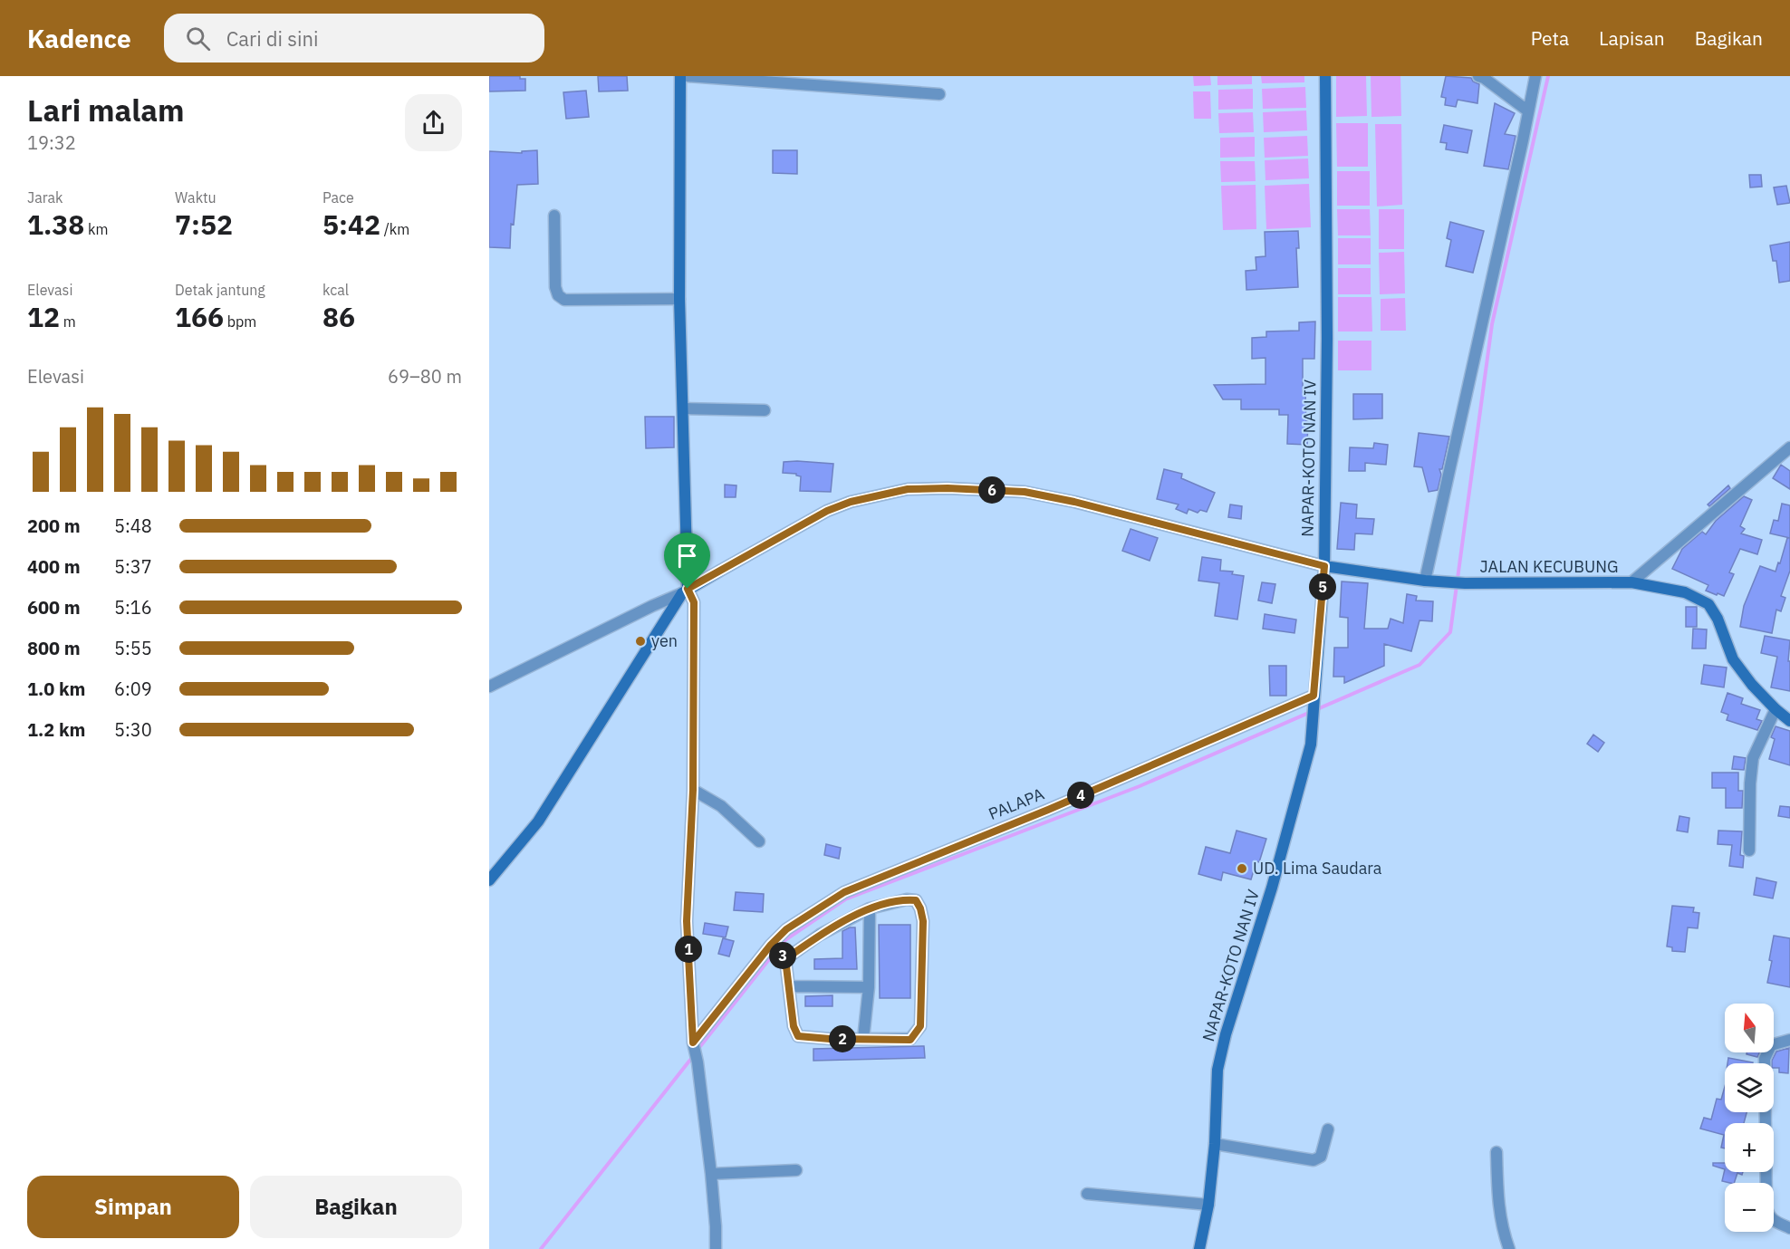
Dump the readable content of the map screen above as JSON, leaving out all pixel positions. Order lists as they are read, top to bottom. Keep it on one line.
{"streets":{"street":["NAPAR-KOTO NAN IV","JALAN KECUBUNG","PALAPA"]},"crossings":[["NAPAR-KOTO NAN IV","JALAN KECUBUNG"],["NAPAR-KOTO NAN IV","PALAPA"]],"places":["yen","UD. Lima Saudara"],"north":"top","page":{"header":"Kadence","search":"Cari di sini","nav":["Peta","Lapisan","Bagikan"],"heading":["Lari malam","19:32"],"stats":[["Jarak","1.38 km"],["Waktu","7:52"],["Pace","5:42 /km"],["Elevasi","12 m"],["Detak jantung","166 bpm"],["kcal","86"]],"chart":["Elevasi","69–80 m"],"pins":["6","5","4","1","3","2"],"list":[{"name":"200 m","note":"5:48"},{"name":"400 m","note":"5:37"},{"name":"600 m","note":"5:16"},{"name":"800 m","note":"5:55"},{"name":"1.0 km","note":"6:09"},{"name":"1.2 km","note":"5:30"}],"map_buttons":["+","−"],"buttons":["Simpan","Bagikan"]}}
